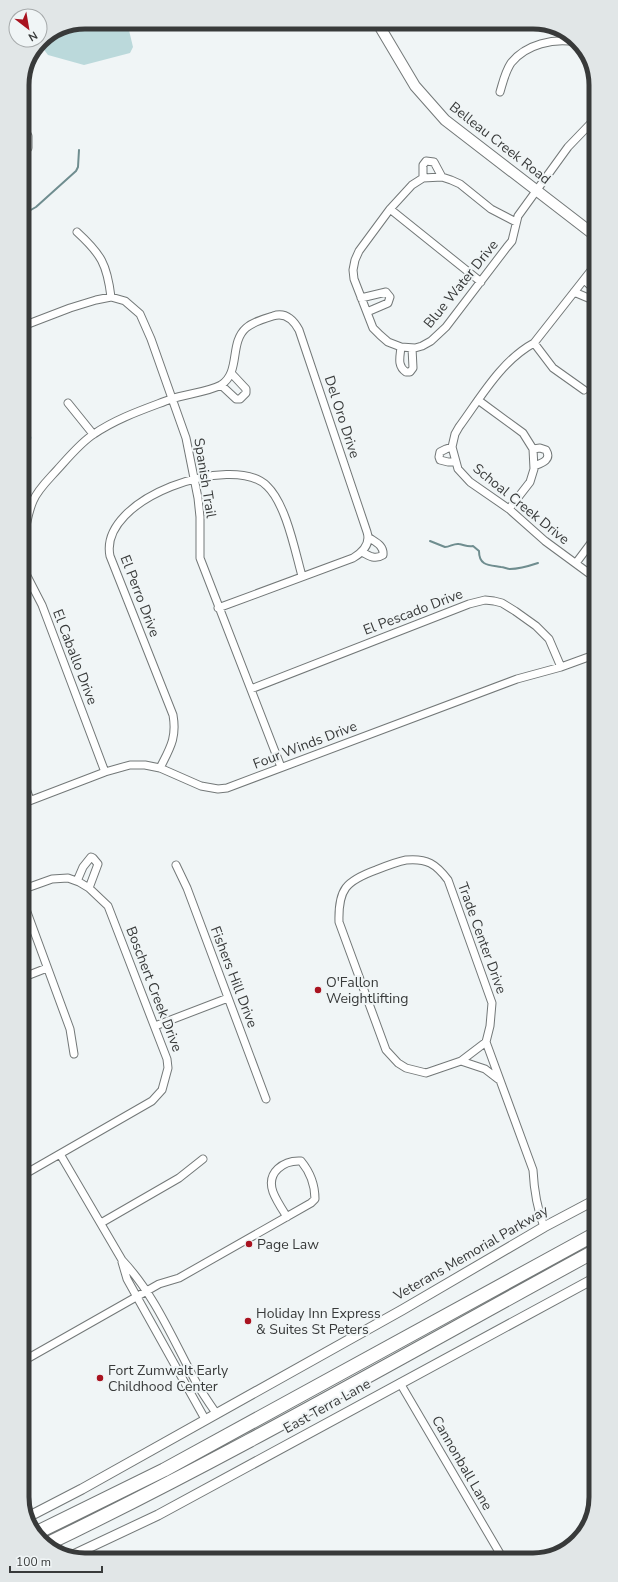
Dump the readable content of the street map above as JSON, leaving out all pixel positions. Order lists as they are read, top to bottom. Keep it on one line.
{"streets":{"main road":["Belleau Creek Road"],"street":["Blue Water Drive","Del Oro Drive","Spanish Trail","Schoal Creek Drive","El Perro Drive","El Pescado Drive","El Caballo Drive","Four Winds Drive","Trade Center Drive","Fishers Hill Drive","Boschert Creek Drive","Veterans Memorial Parkway","East Terra Lane","Cannonball Lane"]},"crossings":[["Belleau Creek Road","Blue Water Drive"],["Spanish Trail","El Perro Drive"],["Spanish Trail","El Pescado Drive"],["Spanish Trail","Four Winds Drive"],["El Perro Drive","Four Winds Drive"],["El Pescado Drive","Four Winds Drive"],["El Caballo Drive","Four Winds Drive"],["East Terra Lane","Cannonball Lane"]],"places":["O'Fallon Weightlifting","Page Law","Holiday Inn Express & Suites St Peters","Fort Zumwalt Early Childhood Center"],"scale_bar":"100 m","north":"bottom right"}
